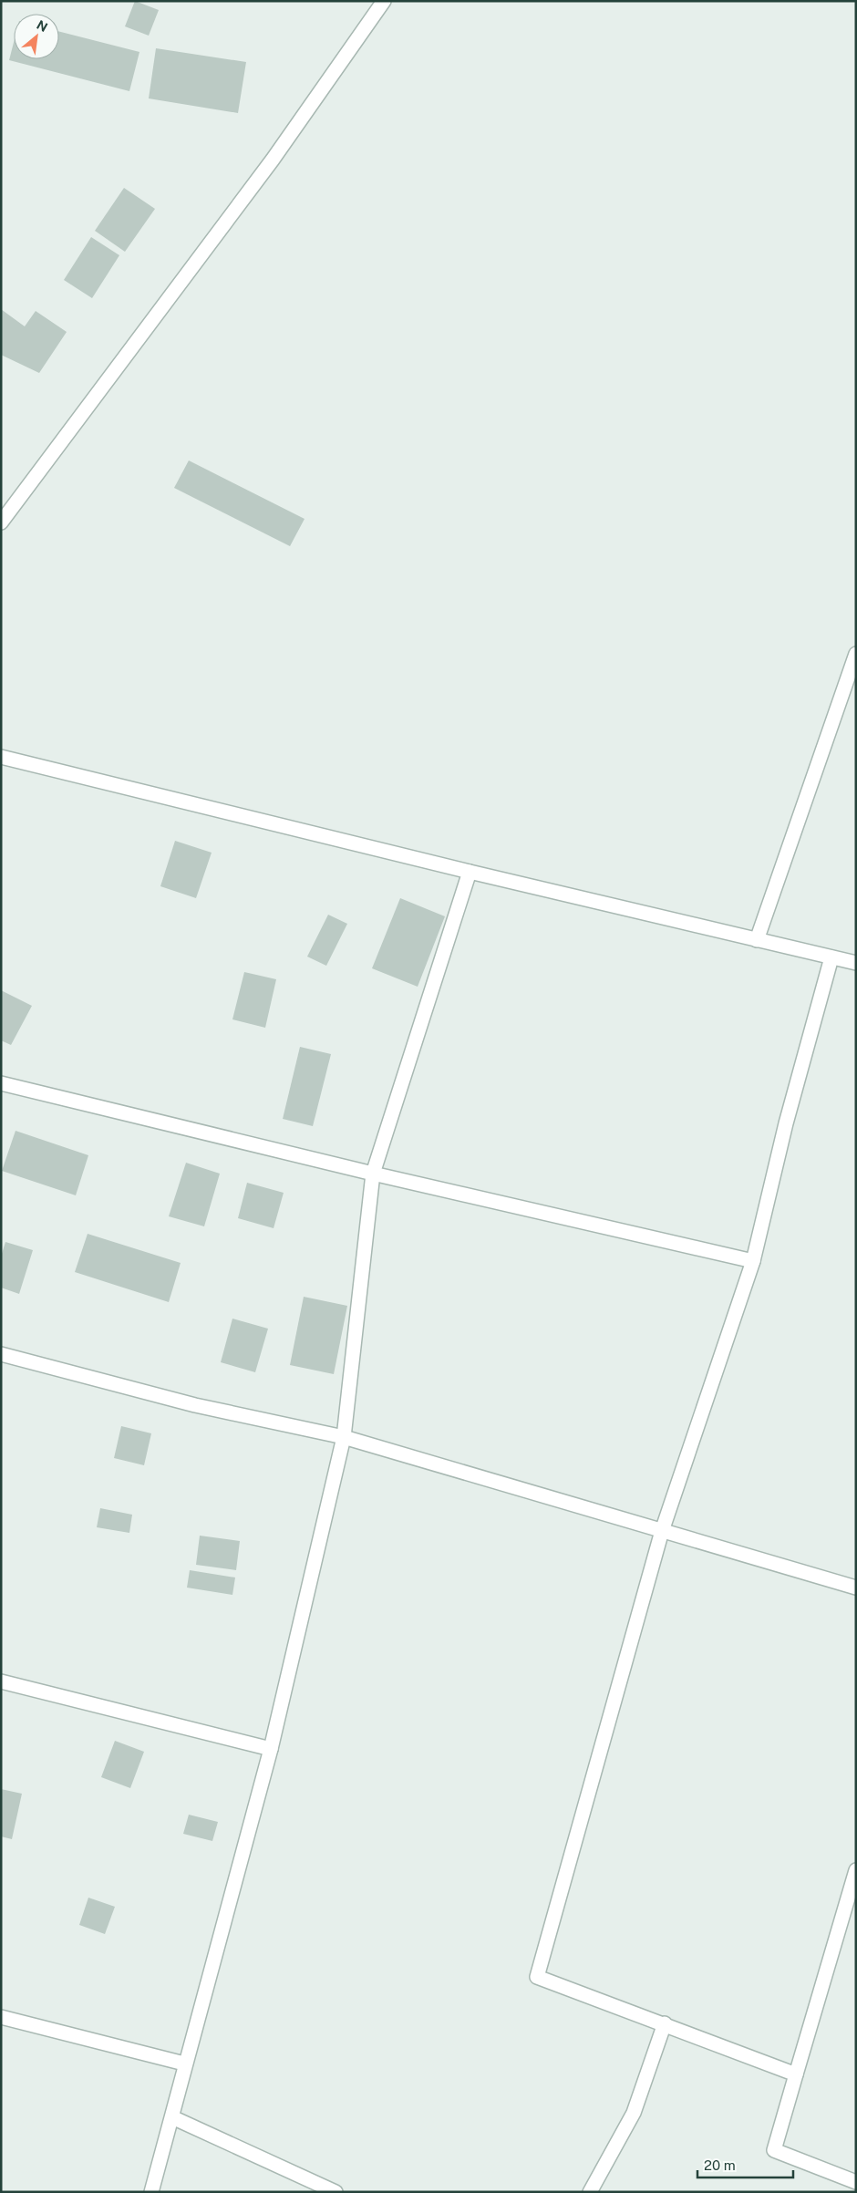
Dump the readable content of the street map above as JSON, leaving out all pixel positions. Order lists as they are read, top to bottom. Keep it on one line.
{"scale_bar":"20 m","north":"top right"}
